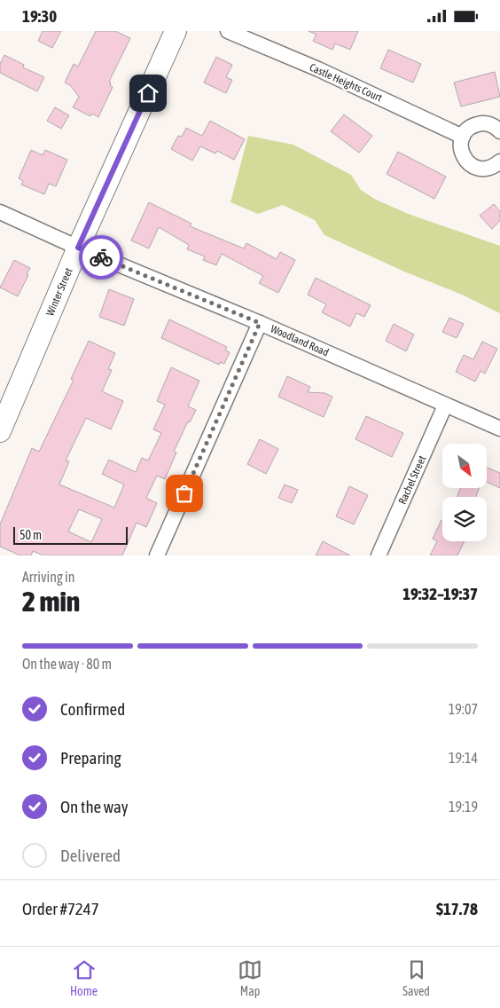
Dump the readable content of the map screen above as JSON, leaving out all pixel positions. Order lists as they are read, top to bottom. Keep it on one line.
{"streets":{"main road":["Winter Street"],"street":["Castle Heights Court","Woodland Road","Rachel Street"]},"crossings":[["Winter Street","Woodland Road"],["Woodland Road","Rachel Street"]],"scale_bar":"50 m","north":"bottom right","page":{"status":"19:30","scale":"50 m","heading":["2 min","Arriving in","19:32–19:37"],"panel":["Order #7247","$17.78"],"bar":"On the way · 80 m","list":[["Confirmed","19:07"],["Preparing","19:14"],["On the way","19:19"],"Delivered"],"tabs":["Home","Map","Saved"]}}
